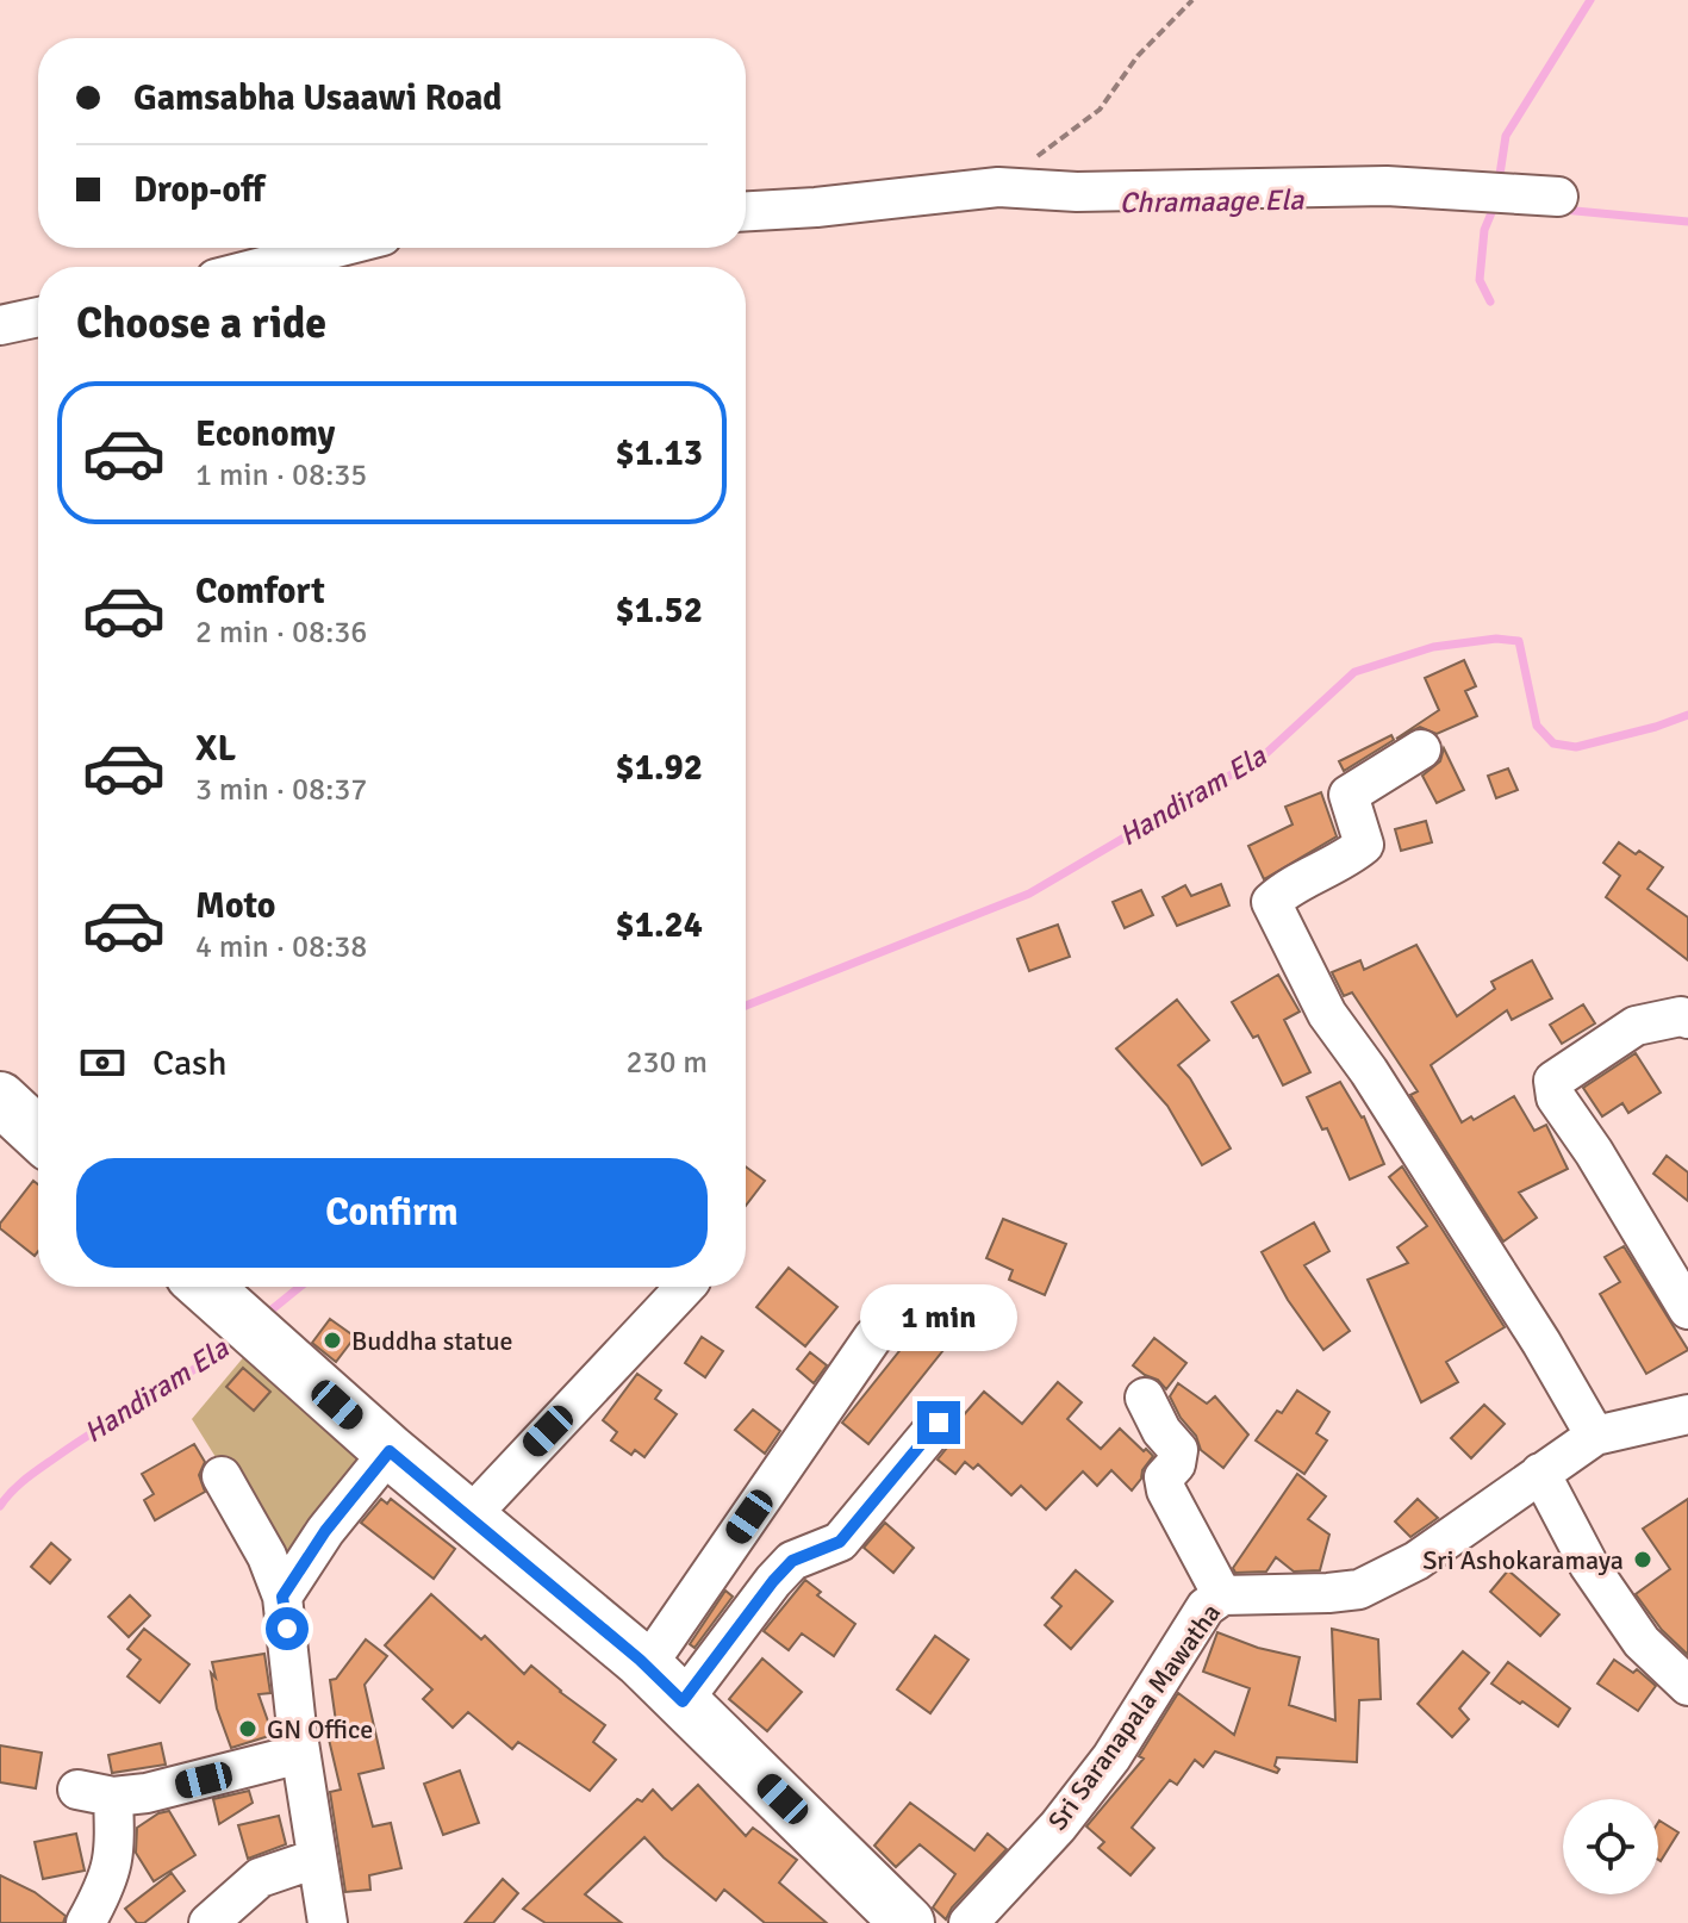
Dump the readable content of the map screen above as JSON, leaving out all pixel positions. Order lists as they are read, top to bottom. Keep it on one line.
{"streets":{"street":["Sri Saranapala Mawatha"]},"water":["Chramaage Ela","Handiram Ela"],"places":["Buddha statue","Sri Ashokaramaya","GN Office"],"page":{"banner":["Gamsabha Usaawi Road","Drop-off"],"heading":"Choose a ride","list":[{"name":"Economy","note":"1 min · 08:35","value":"$1.13"},{"name":"Comfort","note":"2 min · 08:36","value":"$1.52"},{"name":"XL","note":"3 min · 08:37","value":"$1.92"},{"name":"Moto","note":"4 min · 08:38","value":"$1.24"}],"pay":["Cash","230 m"],"buttons":"Confirm","bubble":"1 min"}}
